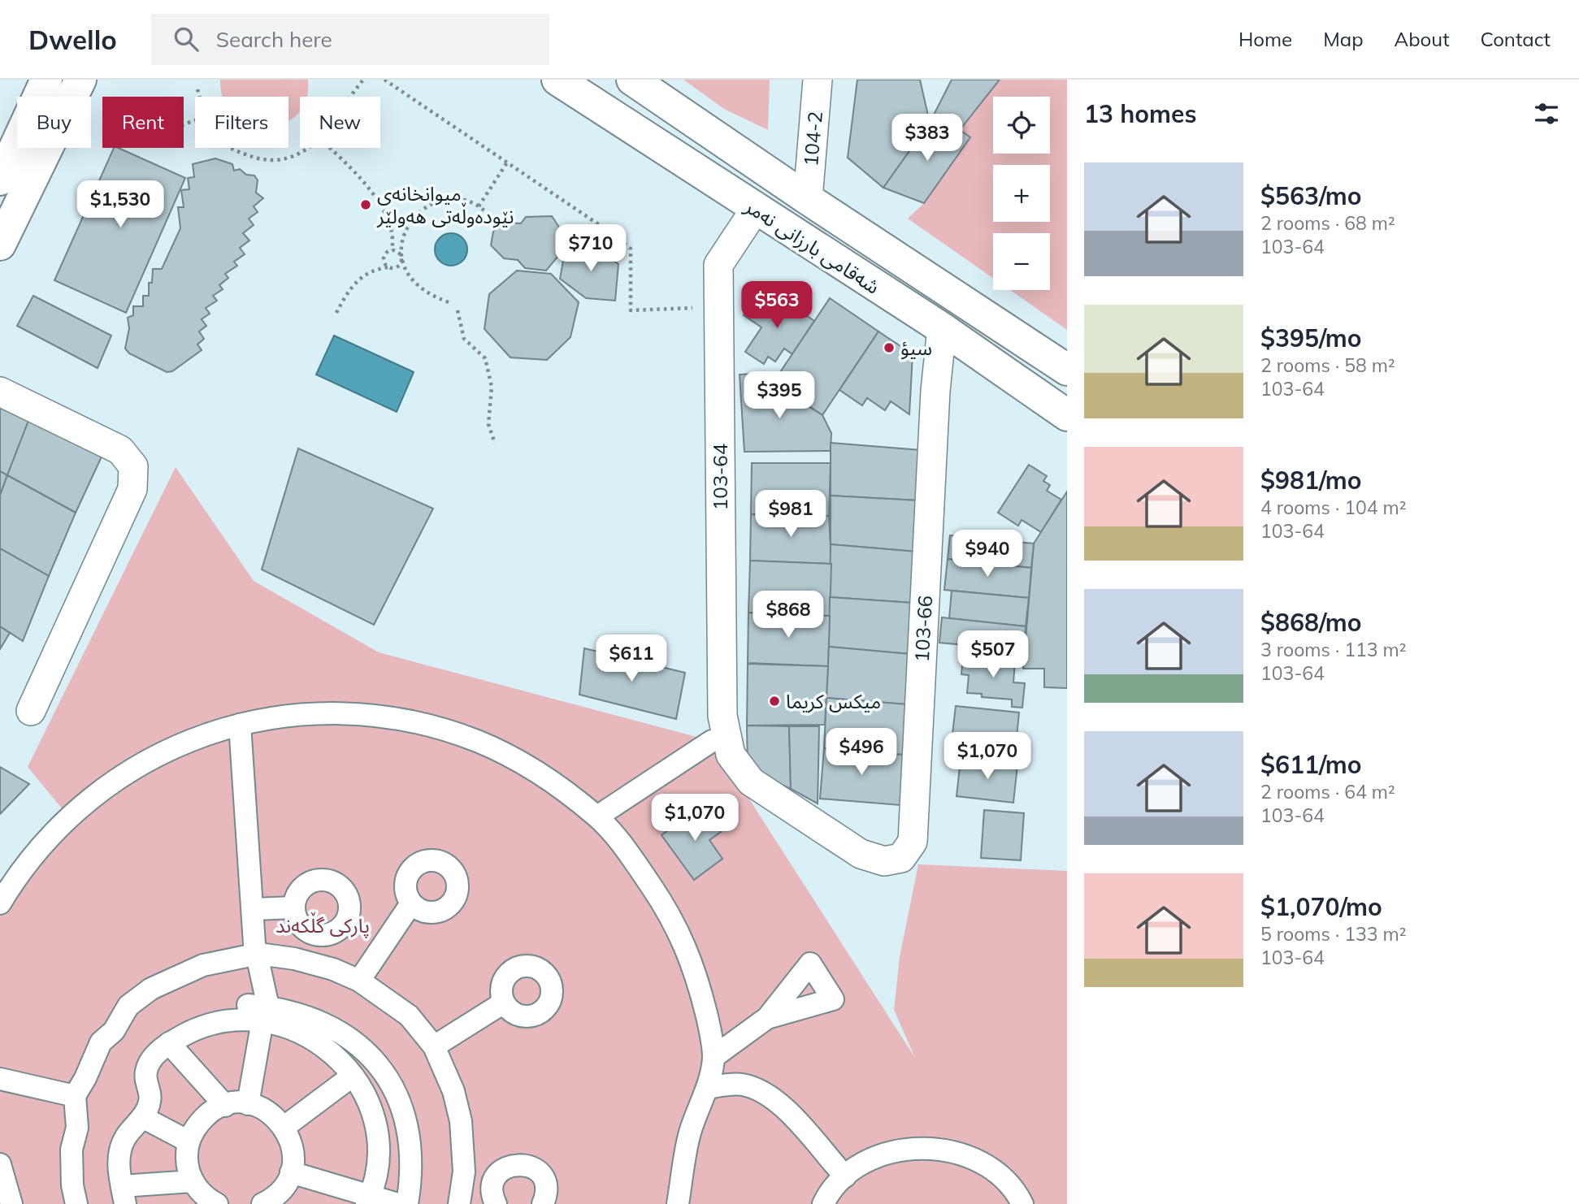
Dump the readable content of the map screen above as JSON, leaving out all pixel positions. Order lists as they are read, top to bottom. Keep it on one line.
{"streets":{"main road":["شەقامی بارزانی نەمر"],"street":["104-2","103-64","103-66"]},"crossings":[["104-2","شەقامی بارزانی نەمر"],["شەقامی بارزانی نەمر","103-64"],["شەقامی بارزانی نەمر","103-66"],["103-64","103-66"]],"parks":["پارکی گڵکەند"],"places":["میوانخانەی نێودەوڵەتی هەولێر","سيؤ","ميكس كريما"],"page":{"header":"Dwello","search":"Search here","nav":["Home","Map","About","Contact"],"heading":"13 homes","map_buttons":["+","−"],"chip":["Buy","Rent","Filters","New"],"price":["$383","$1,530","$710","$563","$395","$981","$940","$868","$507","$611","$496","$1,070","$1,070"],"list":[{"name":"$563/mo","note":"2 rooms · 68 m² · 103-64"},{"name":"$395/mo","note":"2 rooms · 58 m² · 103-64"},{"name":"$981/mo","note":"4 rooms · 104 m² · 103-64"},{"name":"$868/mo","note":"3 rooms · 113 m² · 103-64"},{"name":"$611/mo","note":"2 rooms · 64 m² · 103-64"},{"name":"$1,070/mo","note":"5 rooms · 133 m² · 103-64"}]}}
